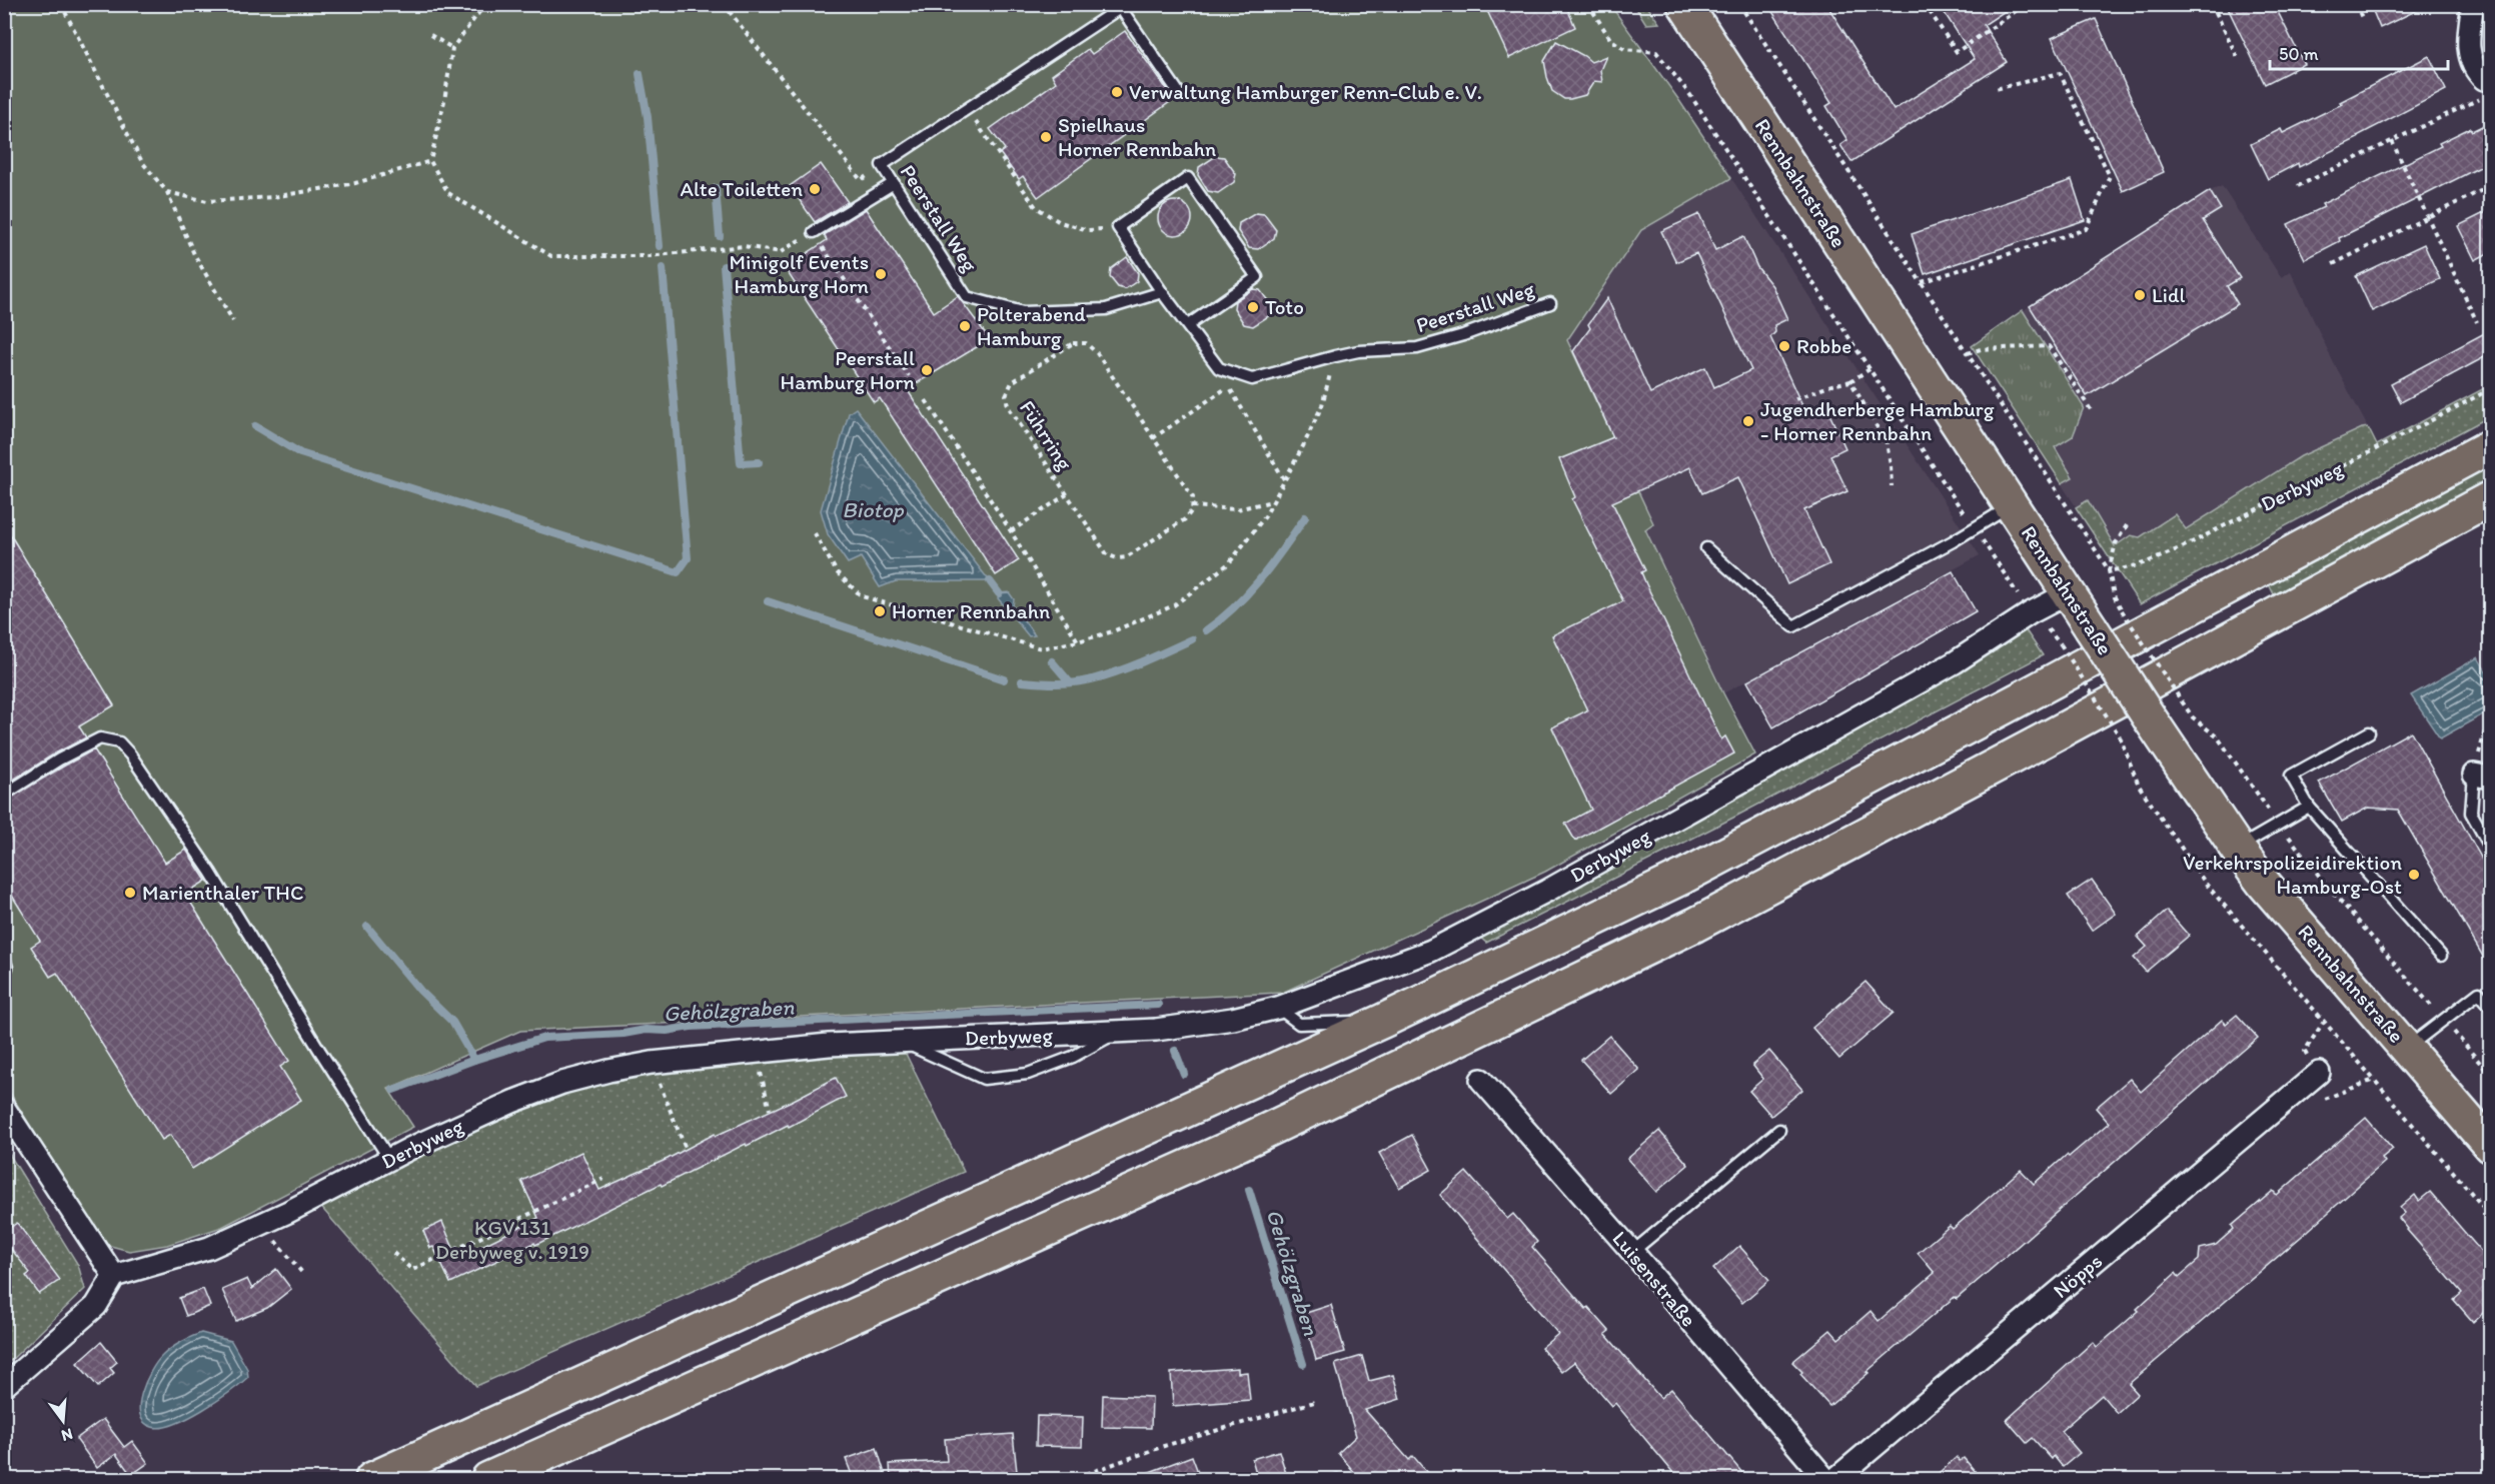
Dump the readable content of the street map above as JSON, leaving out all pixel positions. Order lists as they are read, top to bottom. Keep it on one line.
{"streets":{"main road":["Rennbahnstraße"],"street":["Derbyweg","Nöpps","Luisenstraße"],"lane":["Peerstall Weg"],"path":["Führring"]},"crossings":[["Rennbahnstraße","Derbyweg"]],"water":["Biotop","Gehölzgraben"],"parks":["KGV 131 Derbyweg v. 1919"],"places":["Verwaltung Hamburger Renn-Club e. V.","Spielhaus Horner Rennbahn","Alte Toiletten","Minigolf Events Hamburg Horn","Lidl","Toto","Polterabend Hamburg","Robbe","Peerstall Hamburg Horn","Jugendherberge Hamburg - Horner Rennbahn","Horner Rennbahn","Verkehrspolizeidirektion Hamburg-Ost","Marienthaler THC"],"scale_bar":"50 m","north":"bottom"}
